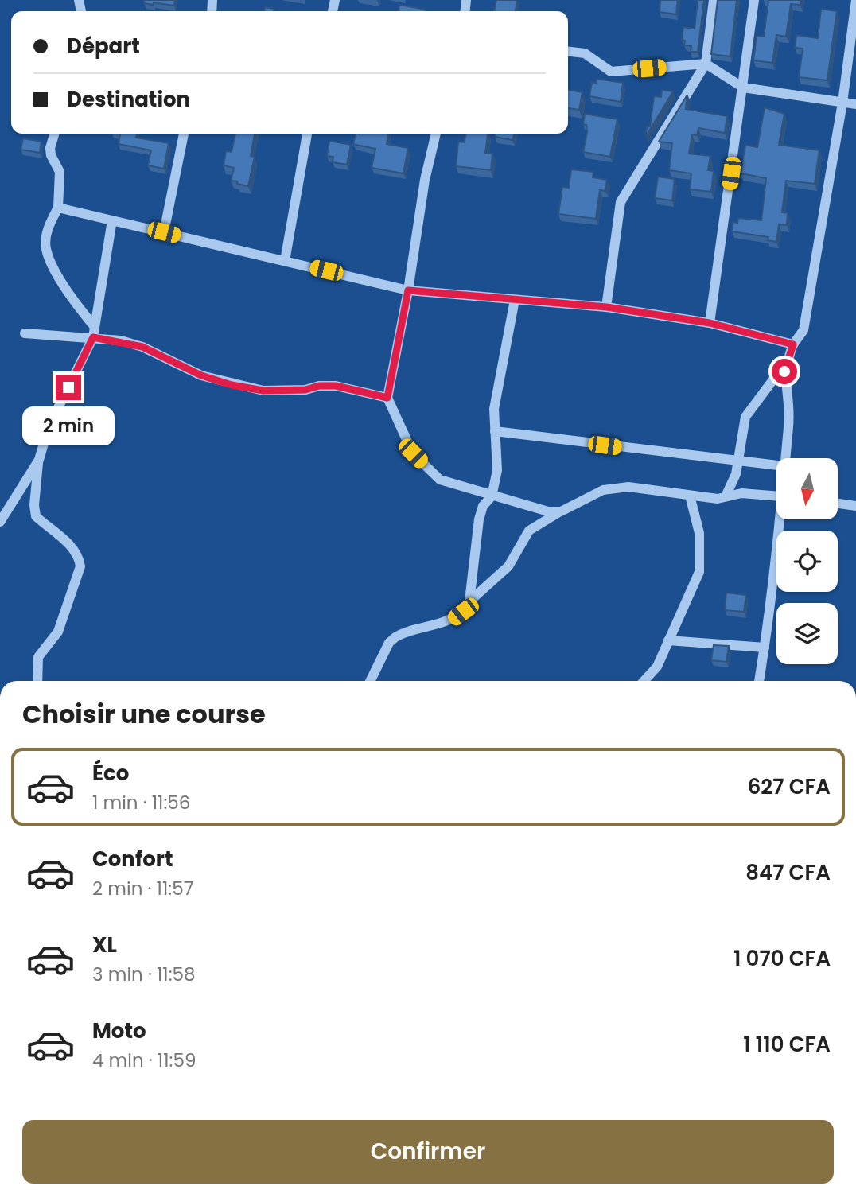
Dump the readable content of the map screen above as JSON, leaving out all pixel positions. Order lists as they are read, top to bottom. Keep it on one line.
{"north":"bottom","page":{"banner":["Départ","Destination"],"bubble":"2 min","heading":"Choisir une course","list":[{"name":"Éco","note":"1 min · 11:56","value":"627 CFA"},{"name":"Confort","note":"2 min · 11:57","value":"847 CFA"},{"name":"XL","note":"3 min · 11:58","value":"1 070 CFA"},{"name":"Moto","note":"4 min · 11:59","value":"1 110 CFA"}],"buttons":"Confirmer"}}
